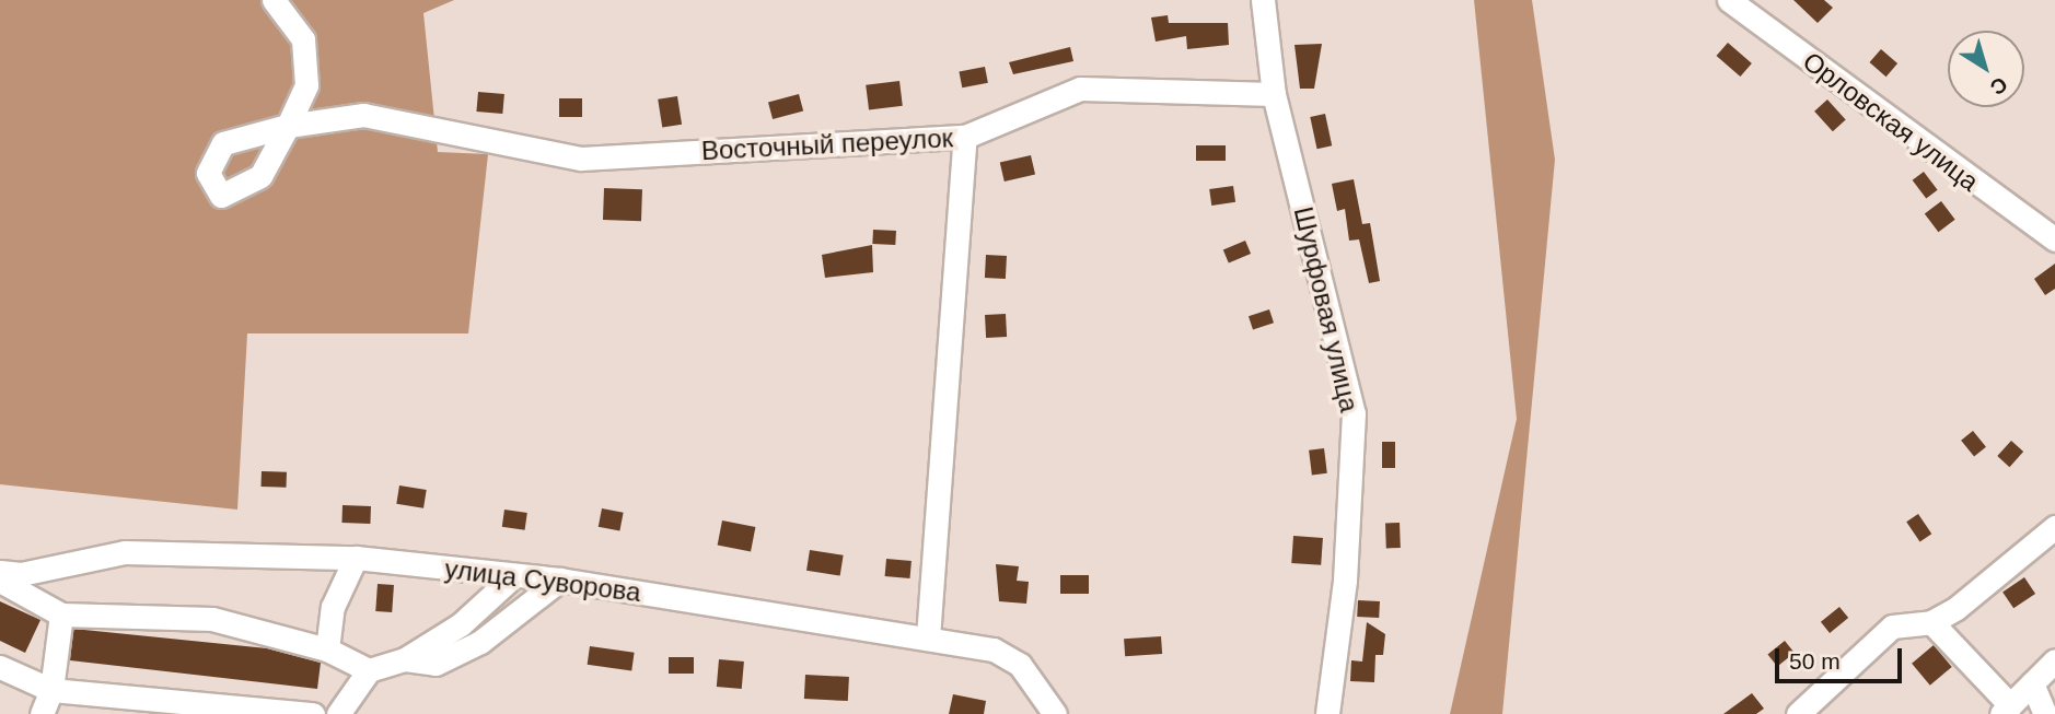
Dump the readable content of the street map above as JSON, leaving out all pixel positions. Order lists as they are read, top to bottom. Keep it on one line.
{"streets":{"street":["Орловская улица","Восточный переулок","Шурфовая улица","улица Суворова"]},"crossings":[["Восточный переулок","Шурфовая улица"]],"scale_bar":"50 m","north":"bottom right"}
